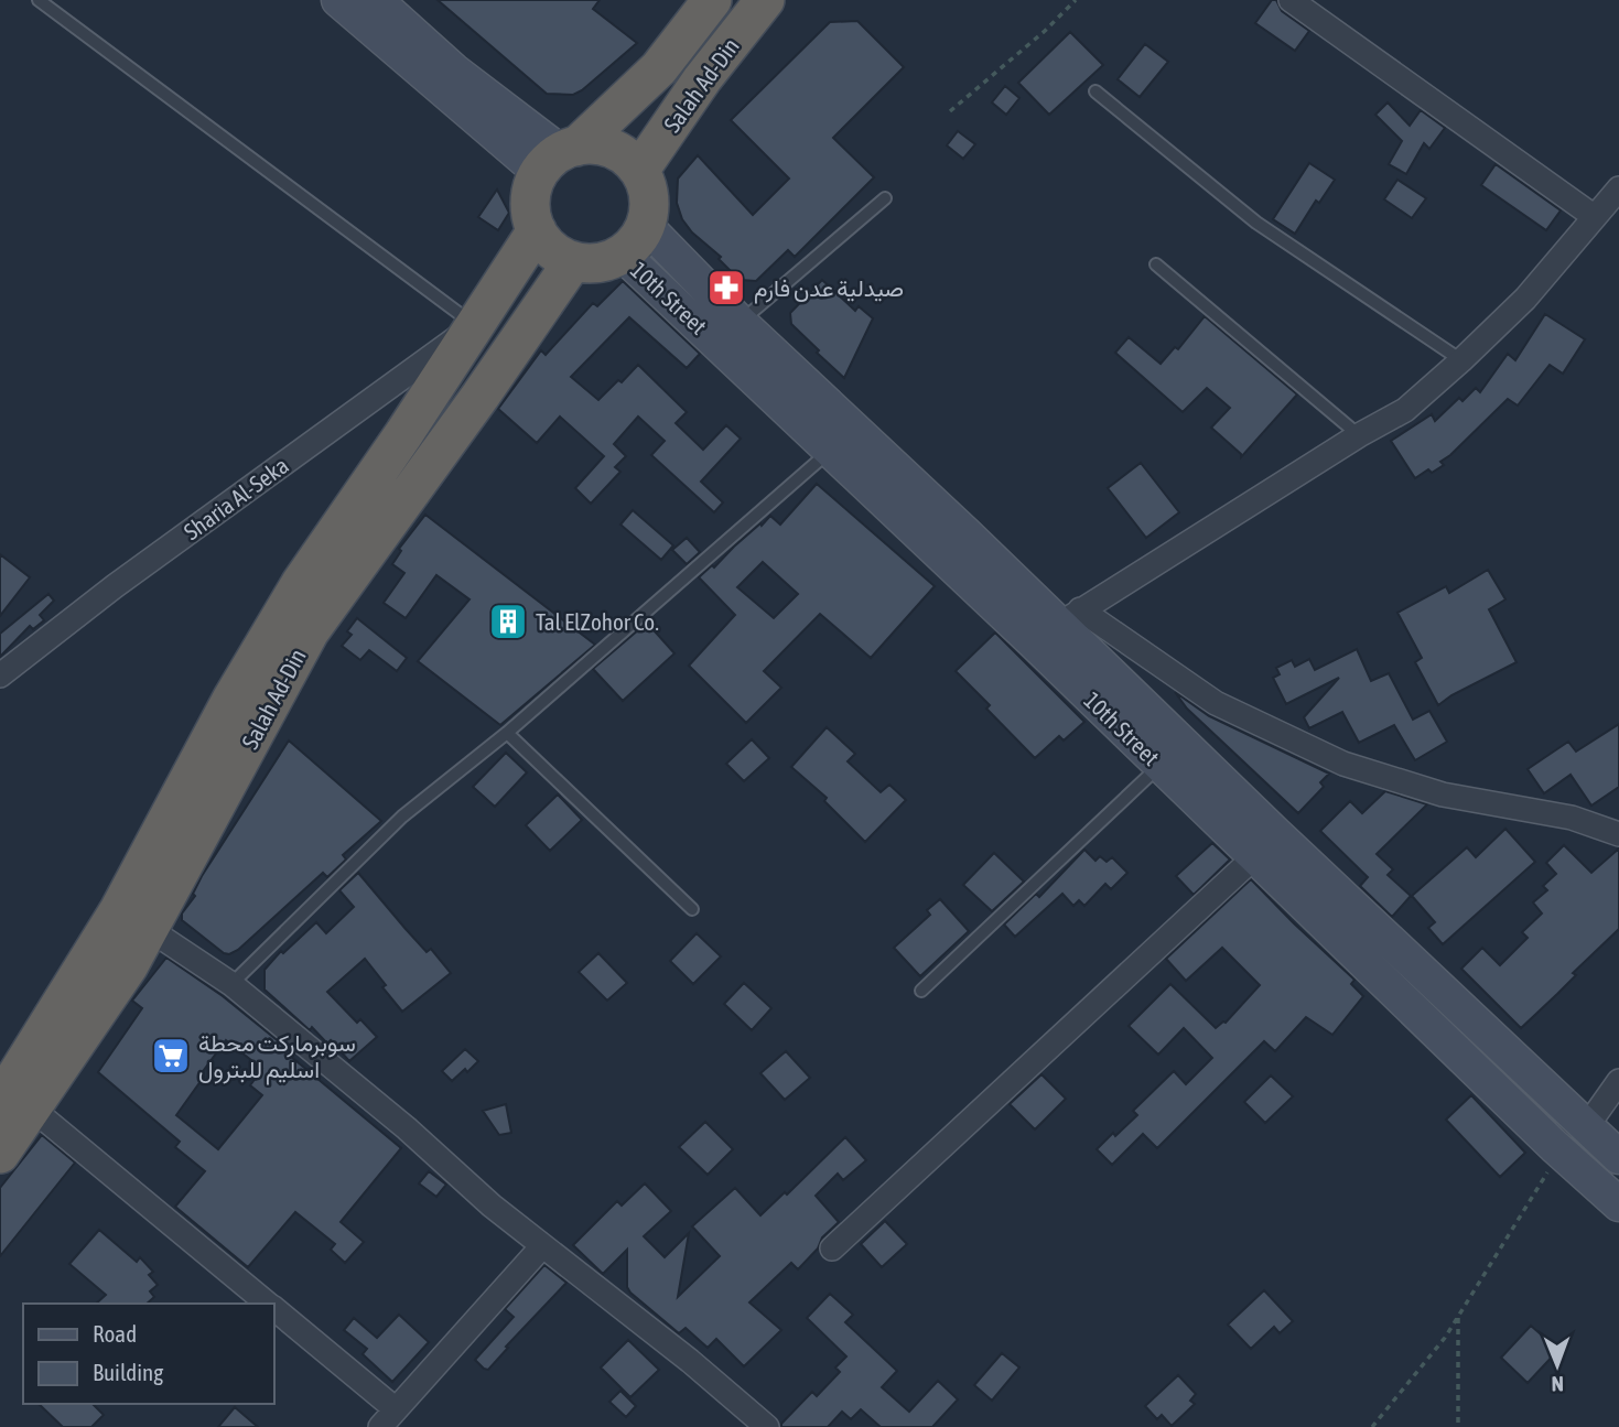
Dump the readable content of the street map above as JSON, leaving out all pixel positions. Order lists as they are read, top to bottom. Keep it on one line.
{"streets":{"highway":["Salah Ad-Din"],"main road":["10th Street"],"street":["Sharia Al-Seka"]},"crossings":[["Salah Ad-Din","10th Street"],["Salah Ad-Din","Sharia Al-Seka"]],"places":{"pharmacy":["صيدلية عدن فارم"],"building":["Tal ElZohor Co."],"supermarket":["سوبرماركت محطة اسليم للبترول"]},"legend":["Road","Building"],"north":"bottom"}
